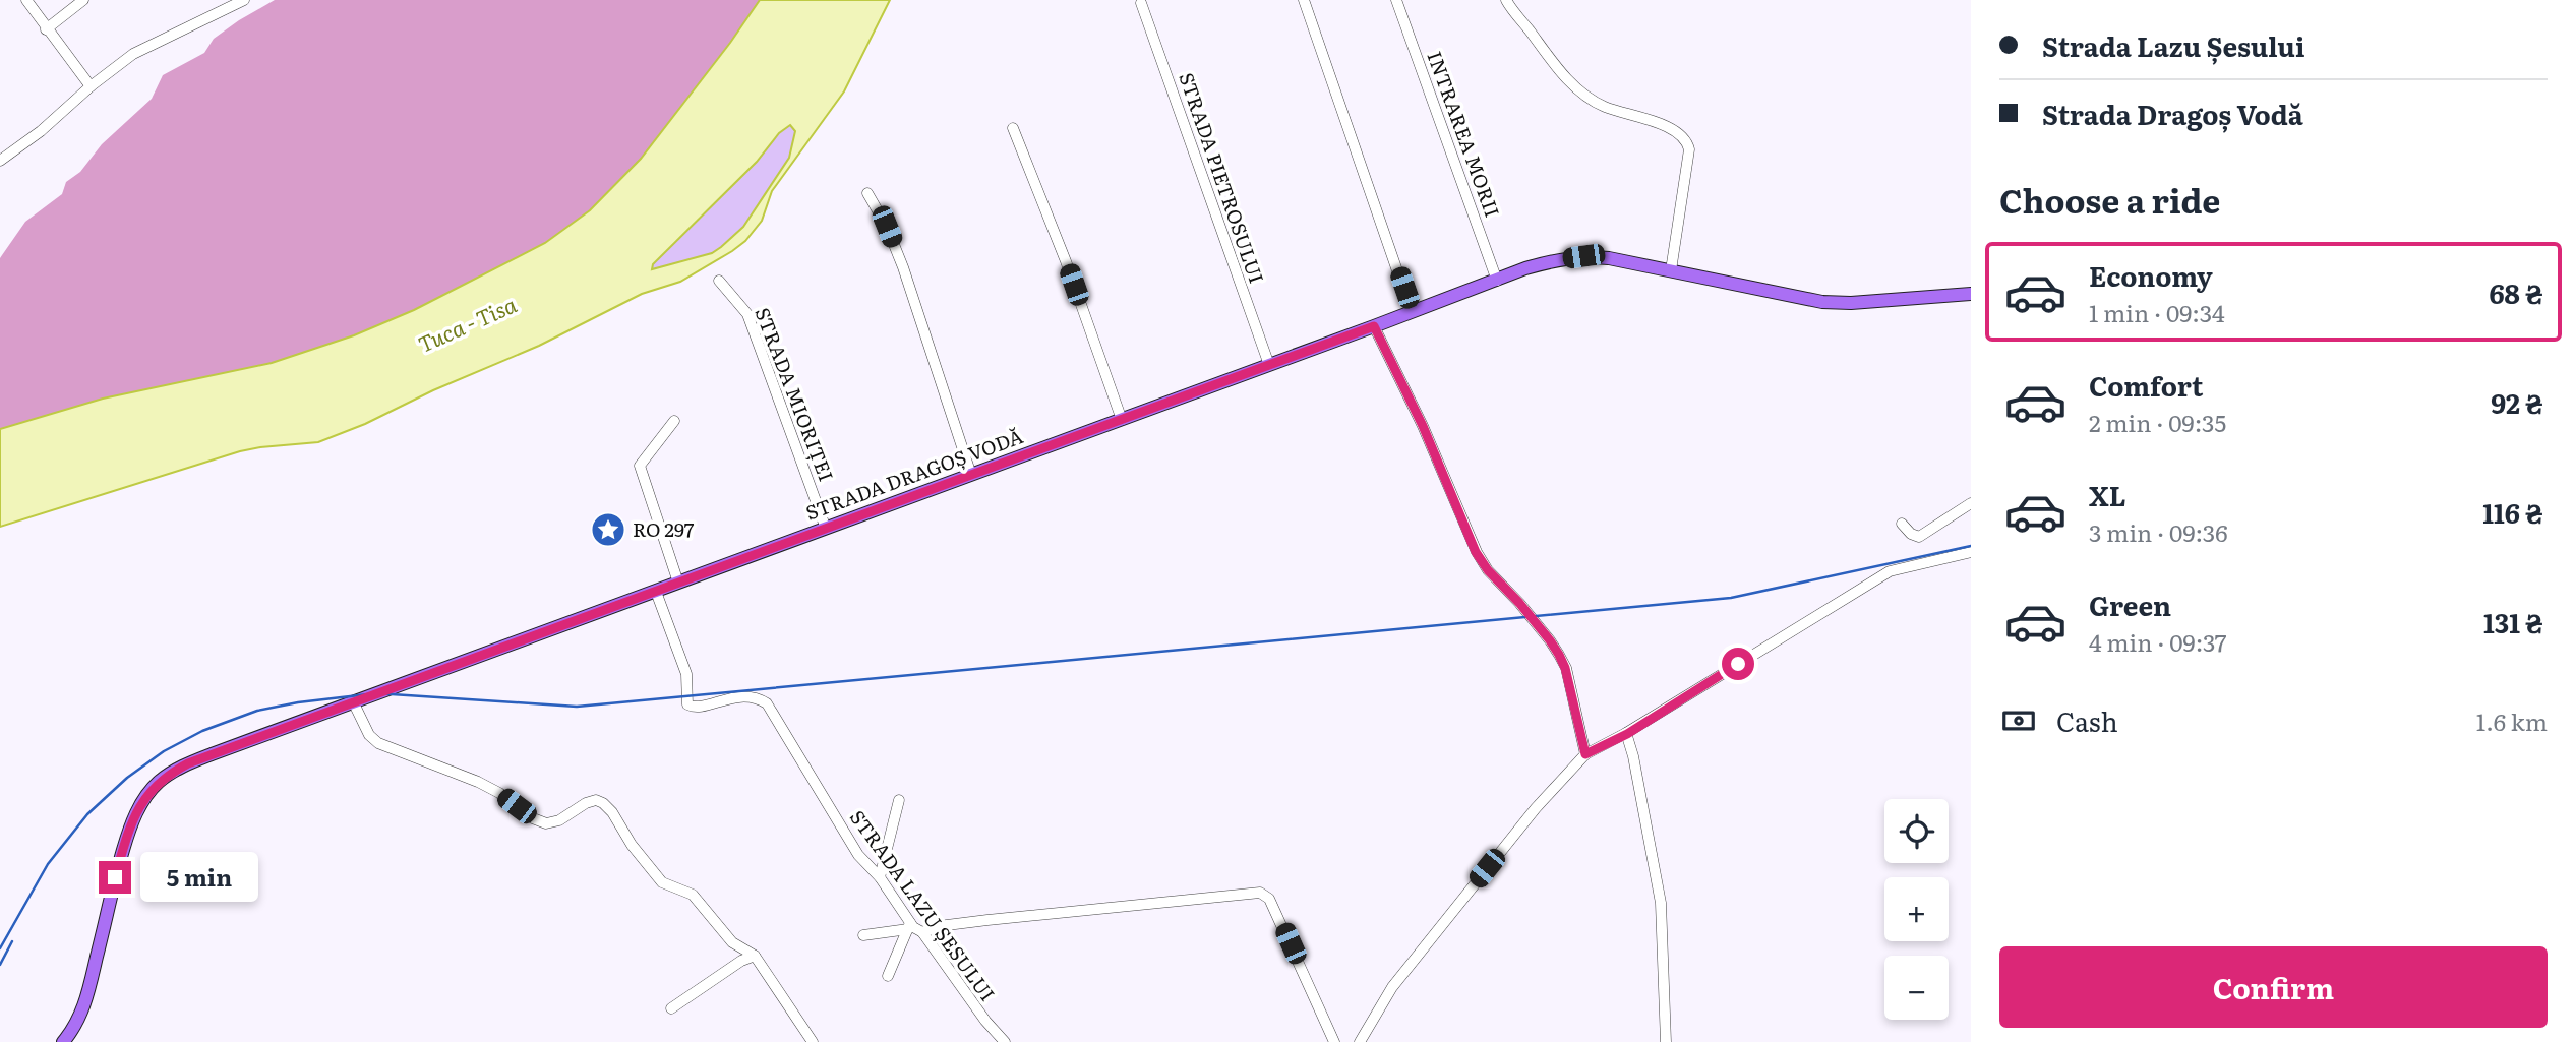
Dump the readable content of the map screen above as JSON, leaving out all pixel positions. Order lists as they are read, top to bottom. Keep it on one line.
{"streets":{"main road":["STRADA DRAGOȘ VODĂ"],"street":["INTRAREA MORII","STRADA PIETROSULUI","STRADA MIORIȚEI","STRADA LAZU ȘESULUI"]},"crossings":[["INTRAREA MORII","STRADA DRAGOȘ VODĂ"],["STRADA PIETROSULUI","STRADA DRAGOȘ VODĂ"],["STRADA MIORIȚEI","STRADA DRAGOȘ VODĂ"],["STRADA DRAGOȘ VODĂ","STRADA LAZU ȘESULUI"]],"water":["Тиса - Tisa"],"places":{"place":["RO 297"]},"page":{"banner":["Strada Lazu Șesului","Strada Dragoș Vodă"],"heading":"Choose a ride","list":[{"name":"Economy","note":"1 min · 09:34","value":"68 ₴"},{"name":"Comfort","note":"2 min · 09:35","value":"92 ₴"},{"name":"XL","note":"3 min · 09:36","value":"116 ₴"},{"name":"Green","note":"4 min · 09:37","value":"131 ₴"}],"pay":["Cash","1.6 km"],"map_buttons":["+","−"],"bubble":"5 min","buttons":"Confirm"}}
